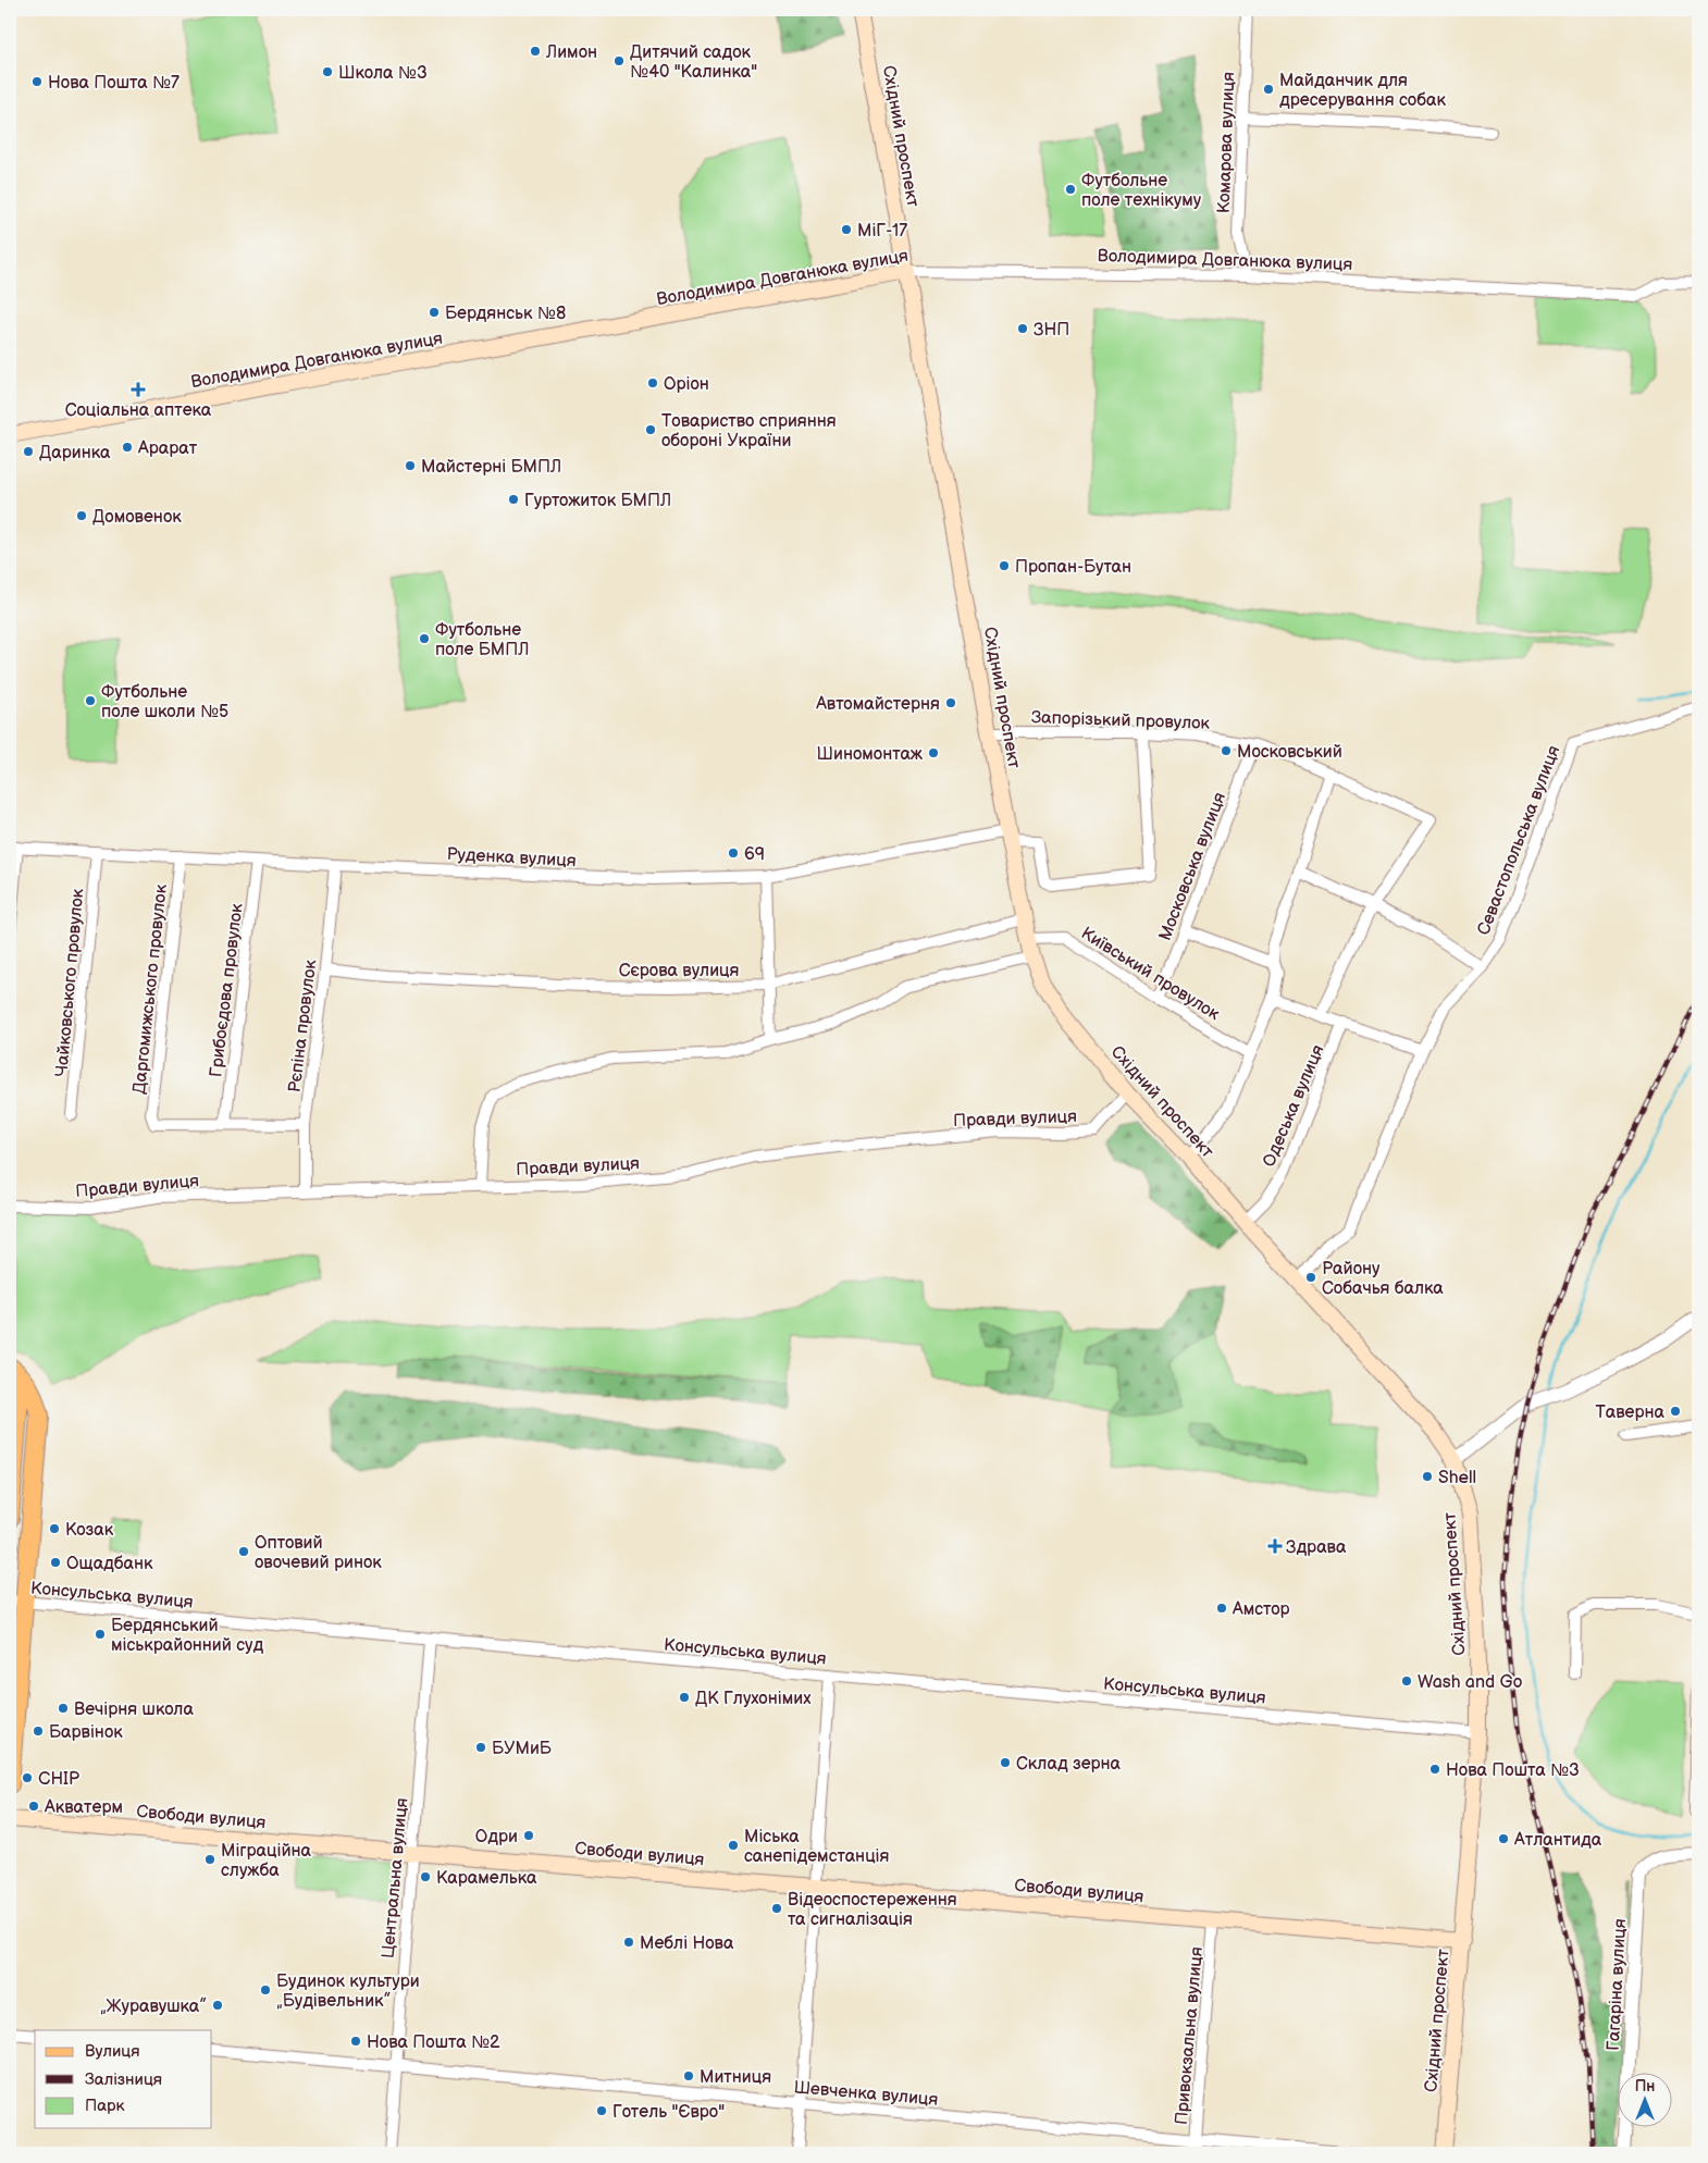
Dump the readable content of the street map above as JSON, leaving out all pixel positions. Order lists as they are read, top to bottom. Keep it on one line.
{"streets":{"main road":["Східний проспект","Володимира Довганюка вулиця","Свободи вулиця"],"street":["Комарова вулиця","Запорізький провулок","Севастопольська вулиця","Руденка вулиця","Московська вулиця","Сєрова вулиця","Київський провулок","Чайковського провулок","Даргомижського провулок","Грибоєдова провулок","Рєпіна провулок","Одеська вулиця","Правди вулиця","Консульська вулиця","Центральна вулиця","Гагаріна вулиця","Привокзальна вулиця","Шевченка вулиця"]},"crossings":[["Східний проспект","Володимира Довганюка вулиця"],["Східний проспект","Запорізький провулок"],["Східний проспект","Севастопольська вулиця"],["Східний проспект","Руденка вулиця"],["Східний проспект","Сєрова вулиця"],["Східний проспект","Київський провулок"],["Східний проспект","Одеська вулиця"],["Східний проспект","Правди вулиця"],["Східний проспект","Консульська вулиця"],["Східний проспект","Свободи вулиця"],["Комарова вулиця","Володимира Довганюка вулиця"],["Запорізький провулок","Руденка вулиця"],["Запорізький провулок","Московська вулиця"],["Руденка вулиця","Чайковського провулок"],["Руденка вулиця","Даргомижського провулок"],["Руденка вулиця","Грибоєдова провулок"],["Руденка вулиця","Рєпіна провулок"],["Московська вулиця","Київський провулок"],["Сєрова вулиця","Рєпіна провулок"],["Даргомижського провулок","Грибоєдова провулок"],["Рєпіна провулок","Правди вулиця"],["Консульська вулиця","Центральна вулиця"],["Свободи вулиця","Центральна вулиця"],["Свободи вулиця","Привокзальна вулиця"],["Центральна вулиця","Шевченка вулиця"],["Привокзальна вулиця","Шевченка вулиця"]],"places":{"other":["Лимон","Дитячий садок №40 \"Калинка\"","Школа №3","Нова Пошта №7","Майданчик для дресерування собак","Футбольне поле технікуму","МіГ-17","Бердянськ №8","ЗНП","Оріон","Товариство сприяння обороні України","Арарат","Даринка","Майстерні БМПЛ","Гуртожиток БМПЛ","Домовенок","Пропан-Бутан","Футбольне поле БМПЛ","Футбольне поле школи №5","Автомайстерня","Московський","Шиномонтаж","69","Району Собачья балка","Таверна","Shell","Козак","Оптовий овочевий ринок","Ощадбанк","Амстор","Бердянський міськрайонний суд","Wash and Go","ДК Глухонімих","Вечірня школа","Барвінок","БУМиБ","Склад зерна","Нова Пошта №3","CHIP","Акватерм","Одри","Атлантида","Міська санепідемстанція","Міграційна служба","Карамелька","Відеоспостереження та сигналізація","Меблі Нова","Будинок культури „Будівельник”","„Журавушка”","Нова Пошта №2","Митниця","Готель \"Євро\""],"health":["Соціальна аптека","Здрава"]},"legend":["Вулиця","Залізниця","Парк"],"north":"top"}
